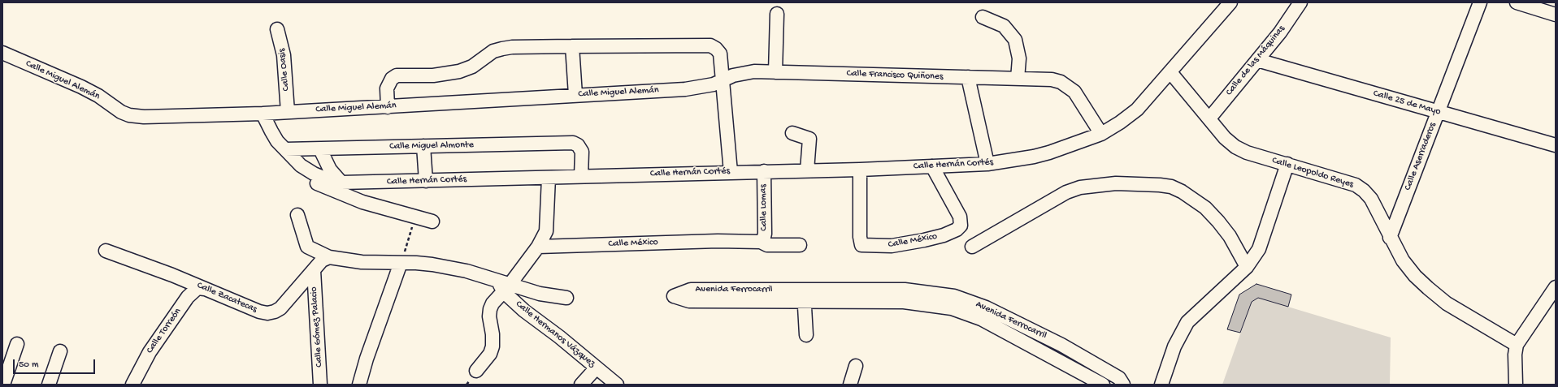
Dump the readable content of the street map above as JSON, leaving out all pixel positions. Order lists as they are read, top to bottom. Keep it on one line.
{"streets":{"street":["Calle de las Máquinas","Calle Oasis","Calle Francisco Quiñones","Calle Miguel Alemán","Calle 25 de Mayo","Calle Miguel Almonte","Calle Aserraderos","Calle Hernán Cortés","Calle Leopoldo Reyes","Calle Lomas","Calle México","Avenida Ferrocarril","Calle Zacatecas","Calle Gómez Palacio","Calle Torreón","Calle Hermanos Vázquez"]},"crossings":[["Calle de las Máquinas","Calle 25 de Mayo"],["Calle de las Máquinas","Calle Leopoldo Reyes"],["Calle Oasis","Calle Miguel Alemán"],["Calle Francisco Quiñones","Calle Miguel Alemán"],["Calle Francisco Quiñones","Calle Hernán Cortés"],["Calle Miguel Alemán","Calle Hernán Cortés"],["Calle 25 de Mayo","Calle Aserraderos"],["Calle Miguel Almonte","Calle Hernán Cortés"],["Calle Aserraderos","Calle Leopoldo Reyes"],["Calle Hernán Cortés","Calle Leopoldo Reyes"],["Calle Hernán Cortés","Calle Lomas"],["Calle Hernán Cortés","Calle México"],["Calle Lomas","Calle México"],["Calle Zacatecas","Calle Gómez Palacio"],["Calle Zacatecas","Calle Torreón"],["Calle Zacatecas","Calle Hermanos Vázquez"]],"scale_bar":"50 m"}
